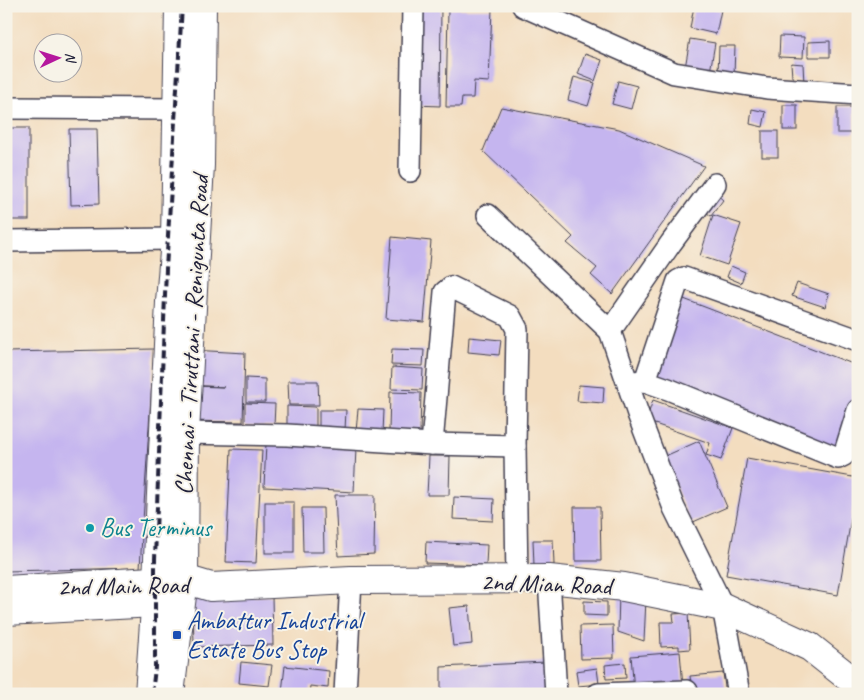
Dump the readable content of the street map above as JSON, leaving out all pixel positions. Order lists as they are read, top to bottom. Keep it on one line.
{"streets":{"main road":["Chennai - Tiruttani - Renigunta Road","2nd Mian Road","2nd Main Road"]},"crossings":[["Chennai - Tiruttani - Renigunta Road","2nd Main Road"],["2nd Mian Road","2nd Main Road"]],"places":{"other":["Bus Terminus"],"transit":["Ambattur Industrial Estate Bus Stop"]},"north":"right"}
